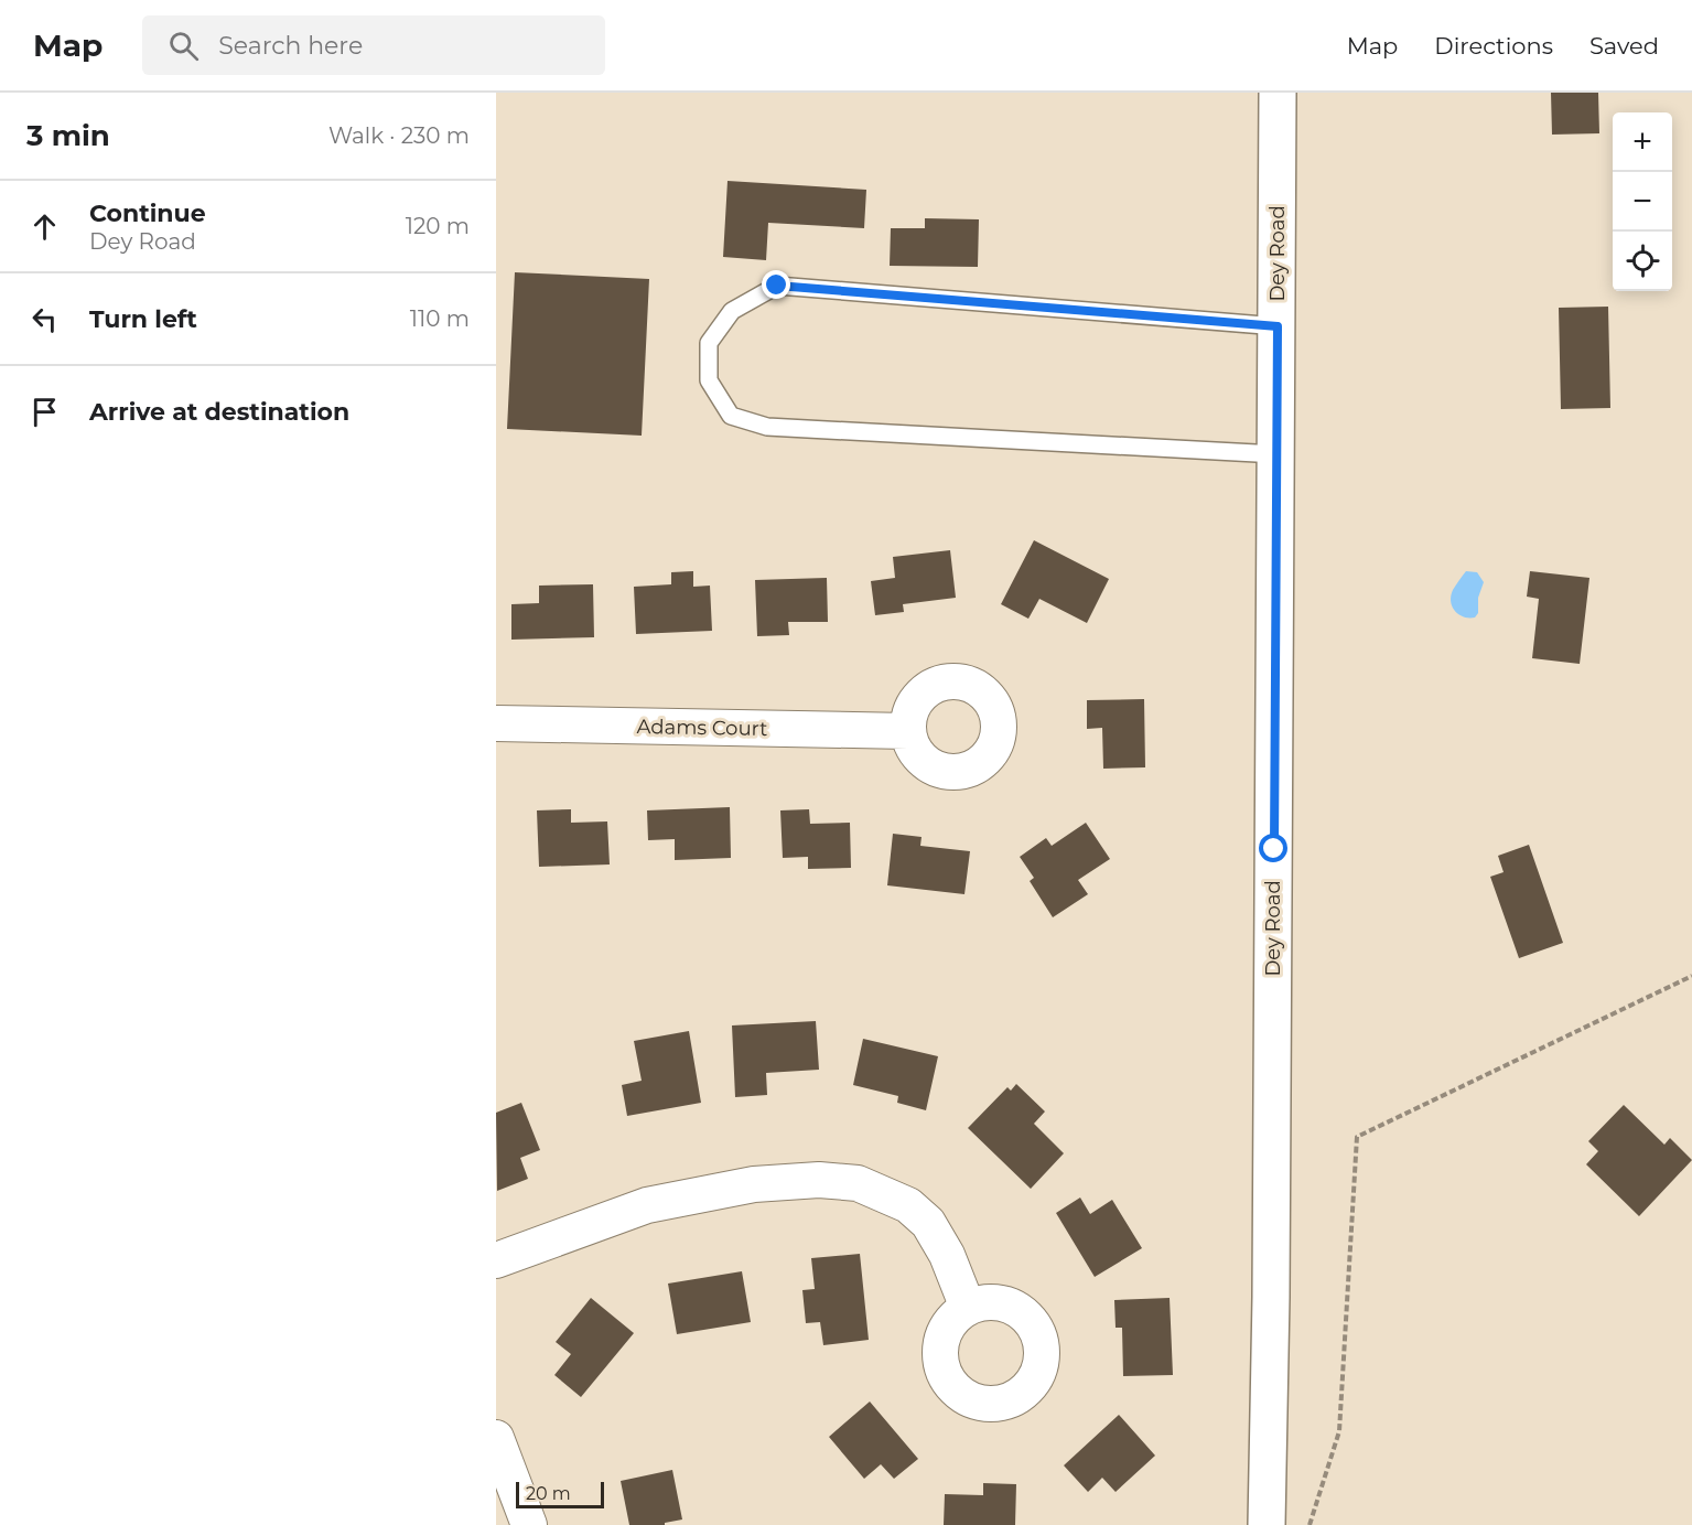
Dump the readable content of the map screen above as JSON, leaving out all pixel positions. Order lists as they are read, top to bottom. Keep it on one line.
{"streets":{"main road":["Dey Road"],"street":["Adams Court"]},"scale_bar":"20 m","page":{"header":"Map","search":"Search here","nav":["Map","Directions","Saved"],"heading":["3 min","Walk · 230 m"],"map_buttons":["+","−"],"list":[["Continue","Dey Road","120 m"],["Turn left","110 m"],"Arrive at destination"],"scale":"20 m"}}
